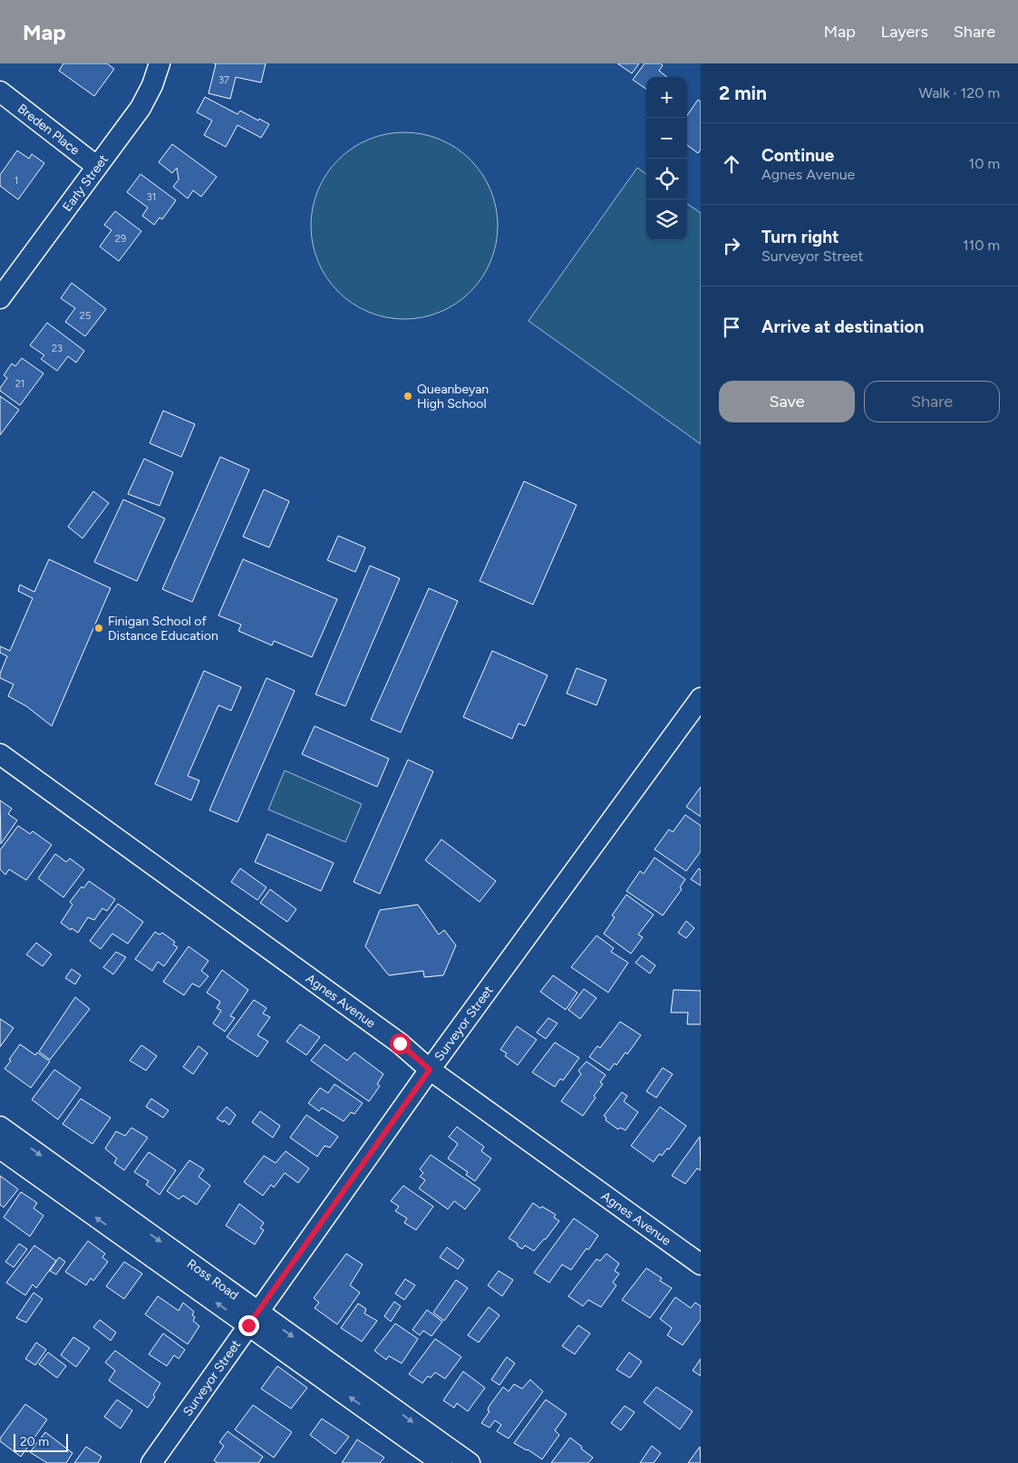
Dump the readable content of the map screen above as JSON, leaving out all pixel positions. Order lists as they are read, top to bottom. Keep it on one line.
{"streets":{"street":["Breden Place","Early Street","Agnes Avenue","Surveyor Street","Ross Road"]},"crossings":[["Breden Place","Early Street"],["Agnes Avenue","Surveyor Street"],["Surveyor Street","Ross Road"]],"places":["Queanbeyan High School","Finigan School of Distance Education"],"house_numbers":["37","1","31","29","25","23","21"],"scale_bar":"20 m","page":{"header":"Map","nav":["Map","Layers","Share"],"heading":["2 min","Walk · 120 m"],"map_buttons":["+","−"],"list":[["Continue","Agnes Avenue","10 m"],["Turn right","Surveyor Street","110 m"],"Arrive at destination"],"buttons":["Save","Share"],"scale":"20 m"}}
